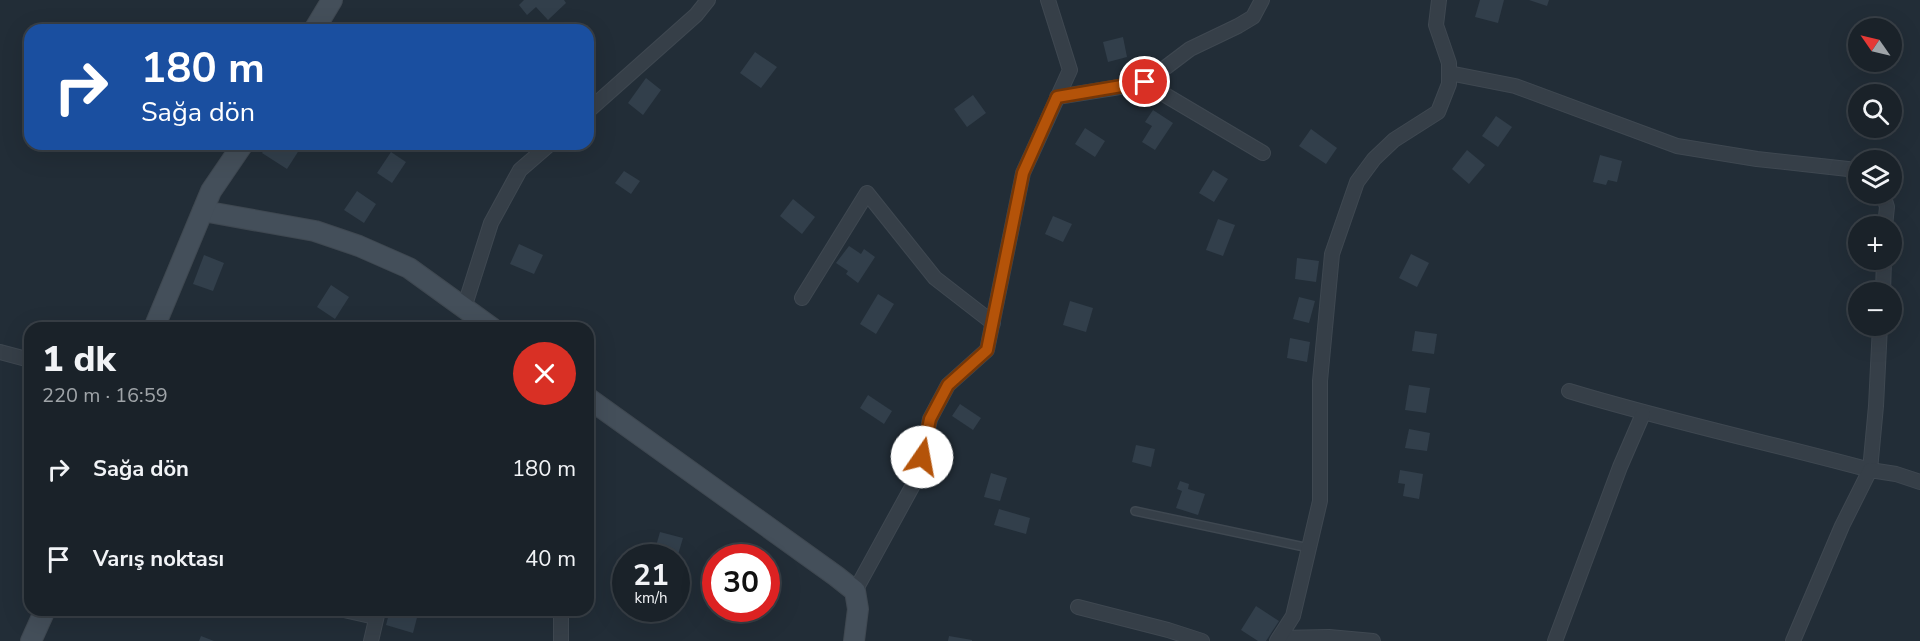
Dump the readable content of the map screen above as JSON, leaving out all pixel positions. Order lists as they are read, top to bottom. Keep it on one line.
{"north":"top left","page":{"map_buttons":["+","−"],"turn":["180 m","Sağa dön"],"heading":["1 dk","220 m · 16:59"],"list":[{"name":"Sağa dön","value":"180 m"},{"name":"Varış noktası","value":"40 m"}],"speed":"21 km/h","limit":"30"}}
